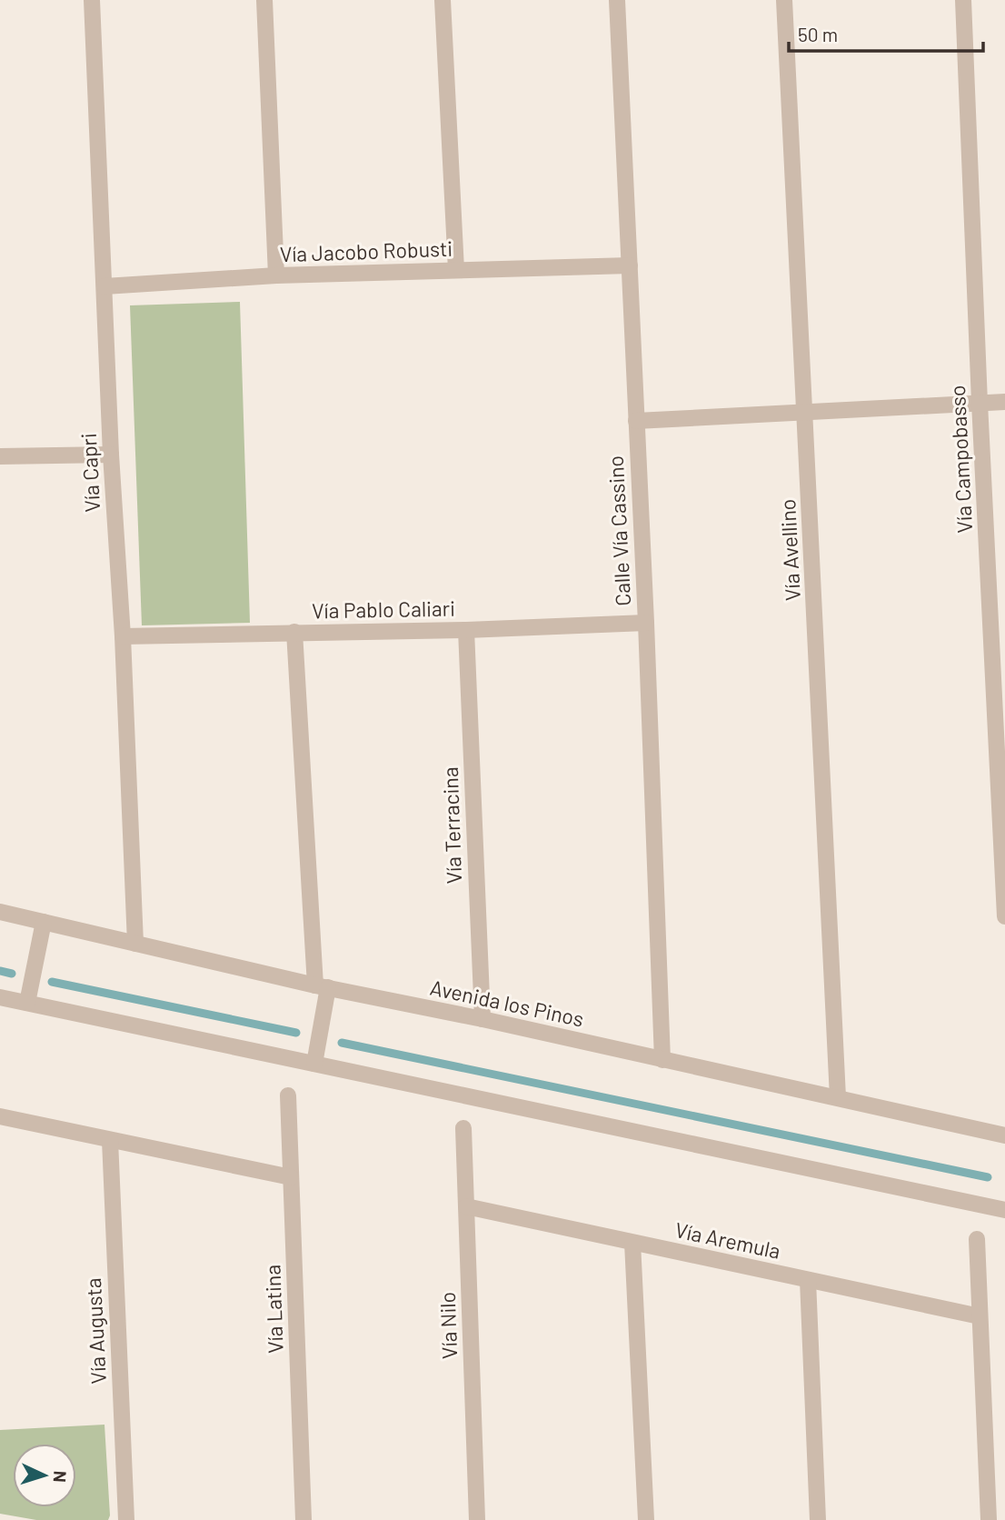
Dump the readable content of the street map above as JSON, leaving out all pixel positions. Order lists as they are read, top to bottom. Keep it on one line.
{"streets":{"street":["Vía Jacobo Robusti","Vía Campobasso","Vía Capri","Calle Vía Cassino","Vía Avellino","Vía Pablo Caliari","Vía Terracina","Avenida los Pinos","Vía Aremula","Vía Latina","Vía Nilo","Vía Augusta"]},"crossings":[["Vía Jacobo Robusti","Vía Capri"],["Vía Jacobo Robusti","Calle Vía Cassino"],["Vía Capri","Vía Pablo Caliari"],["Vía Capri","Avenida los Pinos"],["Calle Vía Cassino","Vía Pablo Caliari"],["Calle Vía Cassino","Avenida los Pinos"],["Vía Avellino","Avenida los Pinos"],["Vía Pablo Caliari","Vía Terracina"],["Vía Terracina","Avenida los Pinos"],["Vía Aremula","Vía Nilo"]],"scale_bar":"50 m","north":"right"}
